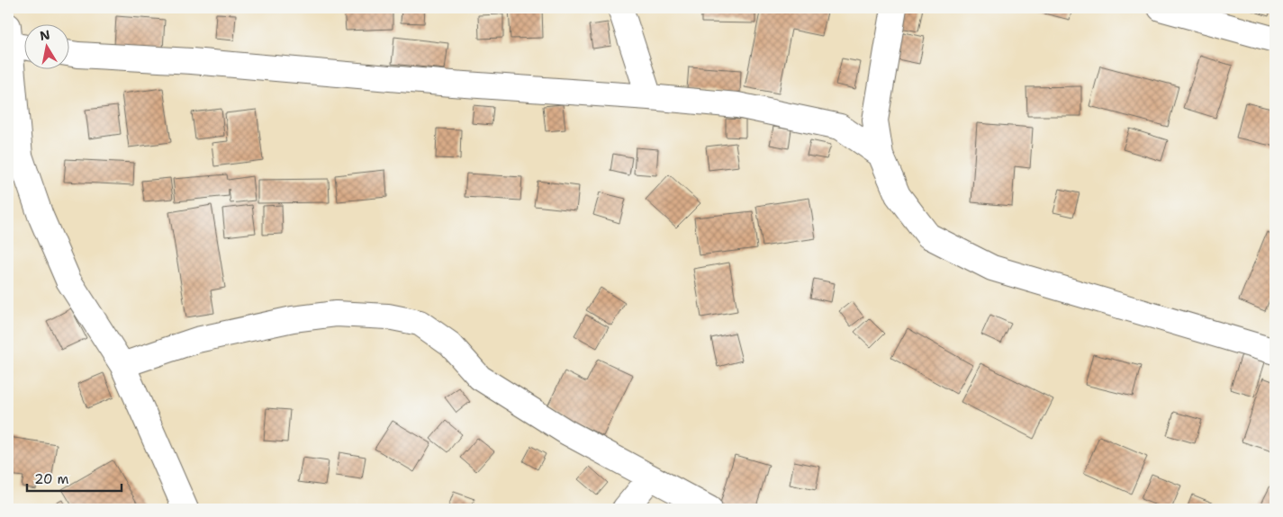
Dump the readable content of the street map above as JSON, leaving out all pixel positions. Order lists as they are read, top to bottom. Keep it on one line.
{"scale_bar":"20 m","north":"top"}
